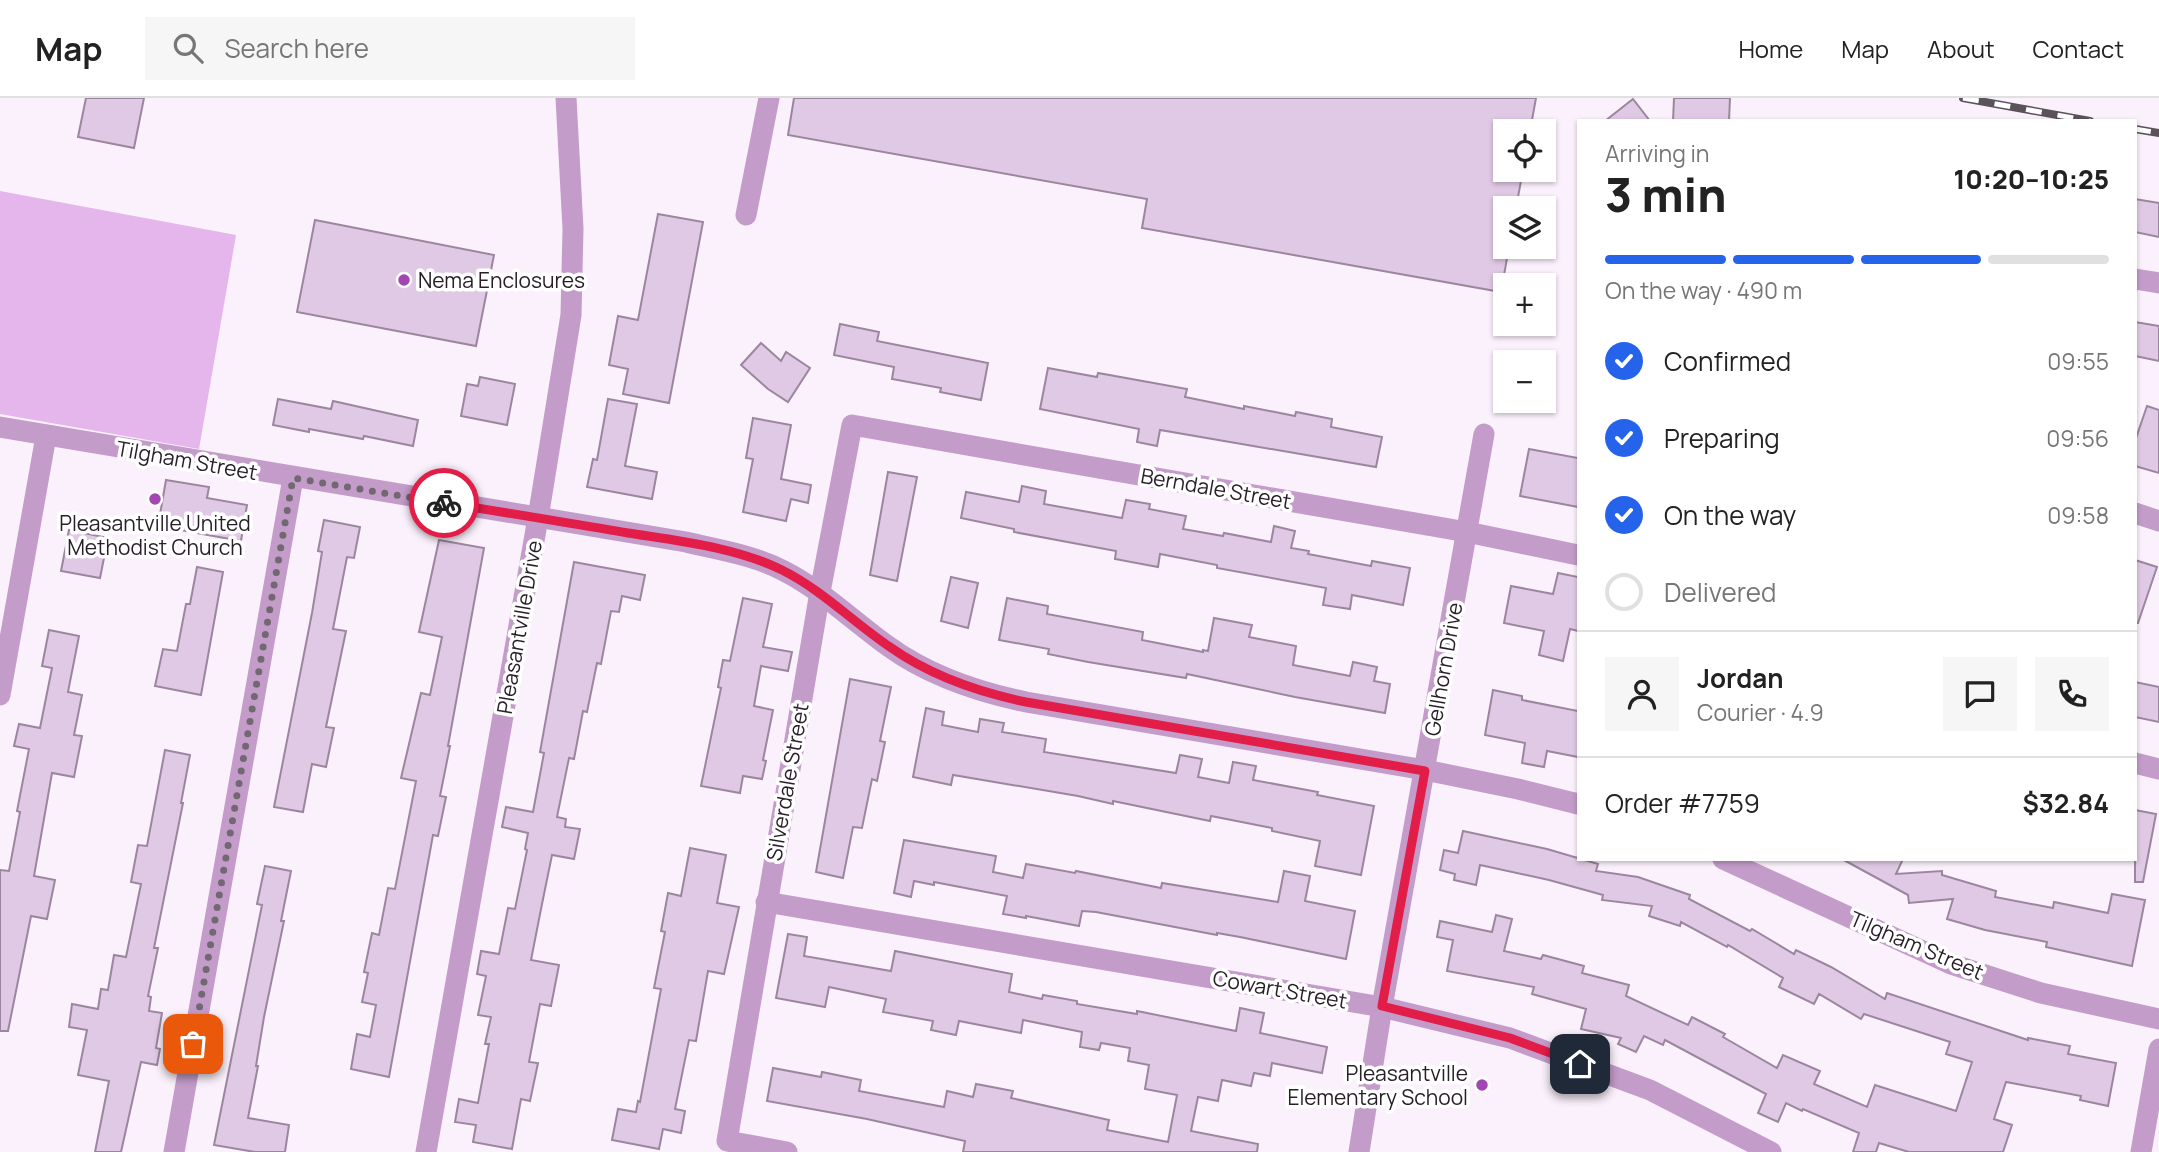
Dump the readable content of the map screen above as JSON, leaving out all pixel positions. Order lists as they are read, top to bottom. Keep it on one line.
{"streets":{"street":["Tilgham Street","Berndale Street","Pleasantville Drive","Gellhorn Drive","Silverdale Street","Cowart Street"]},"crossings":[["Tilgham Street","Pleasantville Drive"],["Tilgham Street","Gellhorn Drive"],["Tilgham Street","Silverdale Street"],["Berndale Street","Gellhorn Drive"],["Berndale Street","Silverdale Street"],["Gellhorn Drive","Cowart Street"],["Silverdale Street","Cowart Street"]],"places":["Nema Enclosures","Pleasantville United Methodist Church","Pleasantville Elementary School"],"page":{"header":"Map","search":"Search here","nav":["Home","Map","About","Contact"],"map_buttons":["+","−"],"heading":["3 min","Arriving in","10:20–10:25"],"panel":["Jordan","Courier · 4.9","Order #7759","$32.84"],"bar":"On the way · 490 m","list":[["Confirmed","09:55"],["Preparing","09:56"],["On the way","09:58"],"Delivered"]}}
